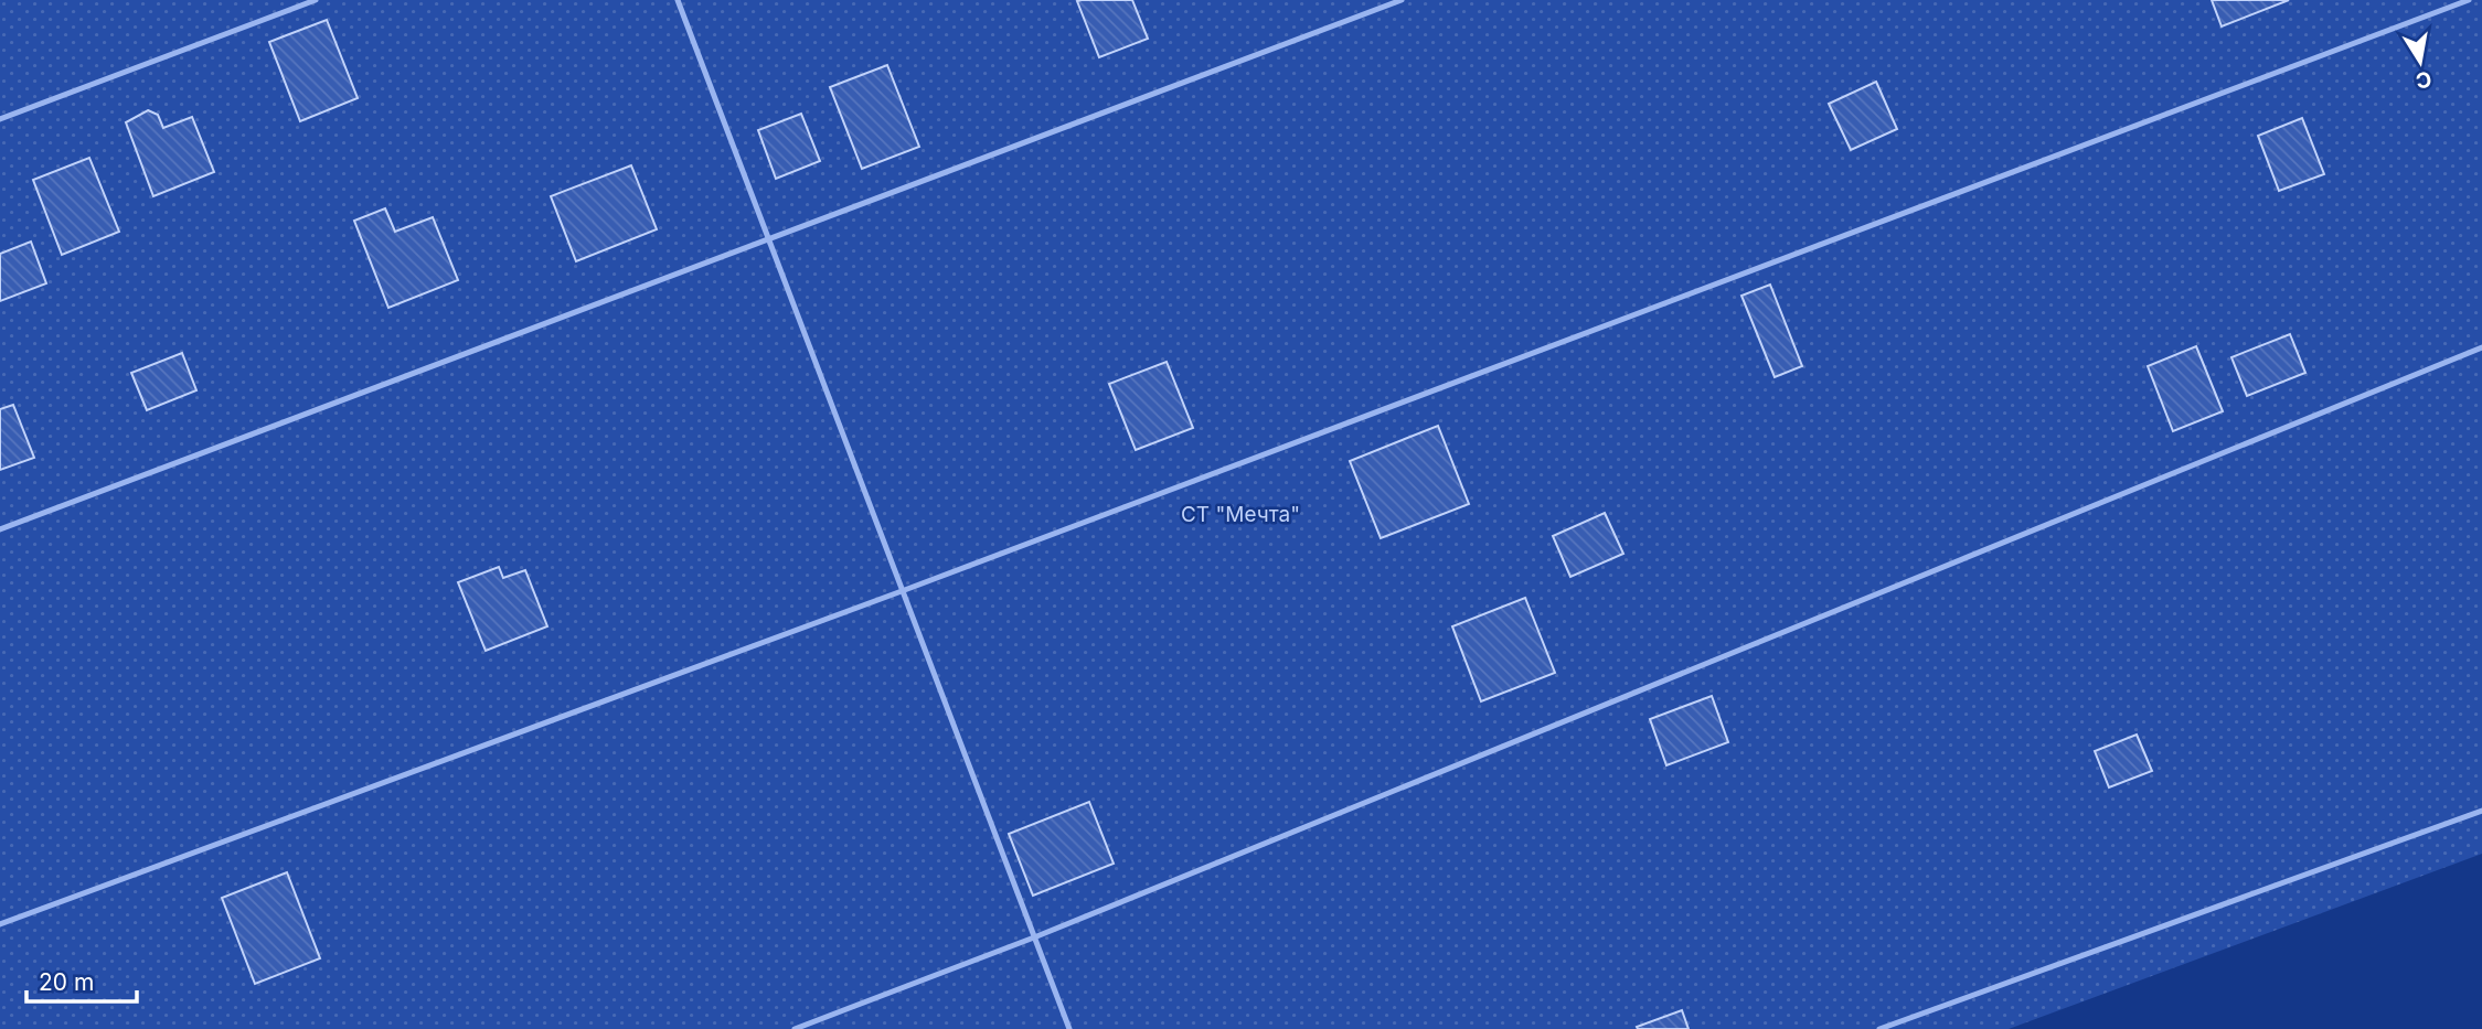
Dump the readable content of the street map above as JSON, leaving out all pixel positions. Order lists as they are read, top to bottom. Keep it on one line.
{"parks":["СТ \"Мечта\""],"scale_bar":"20 m","north":"bottom"}
